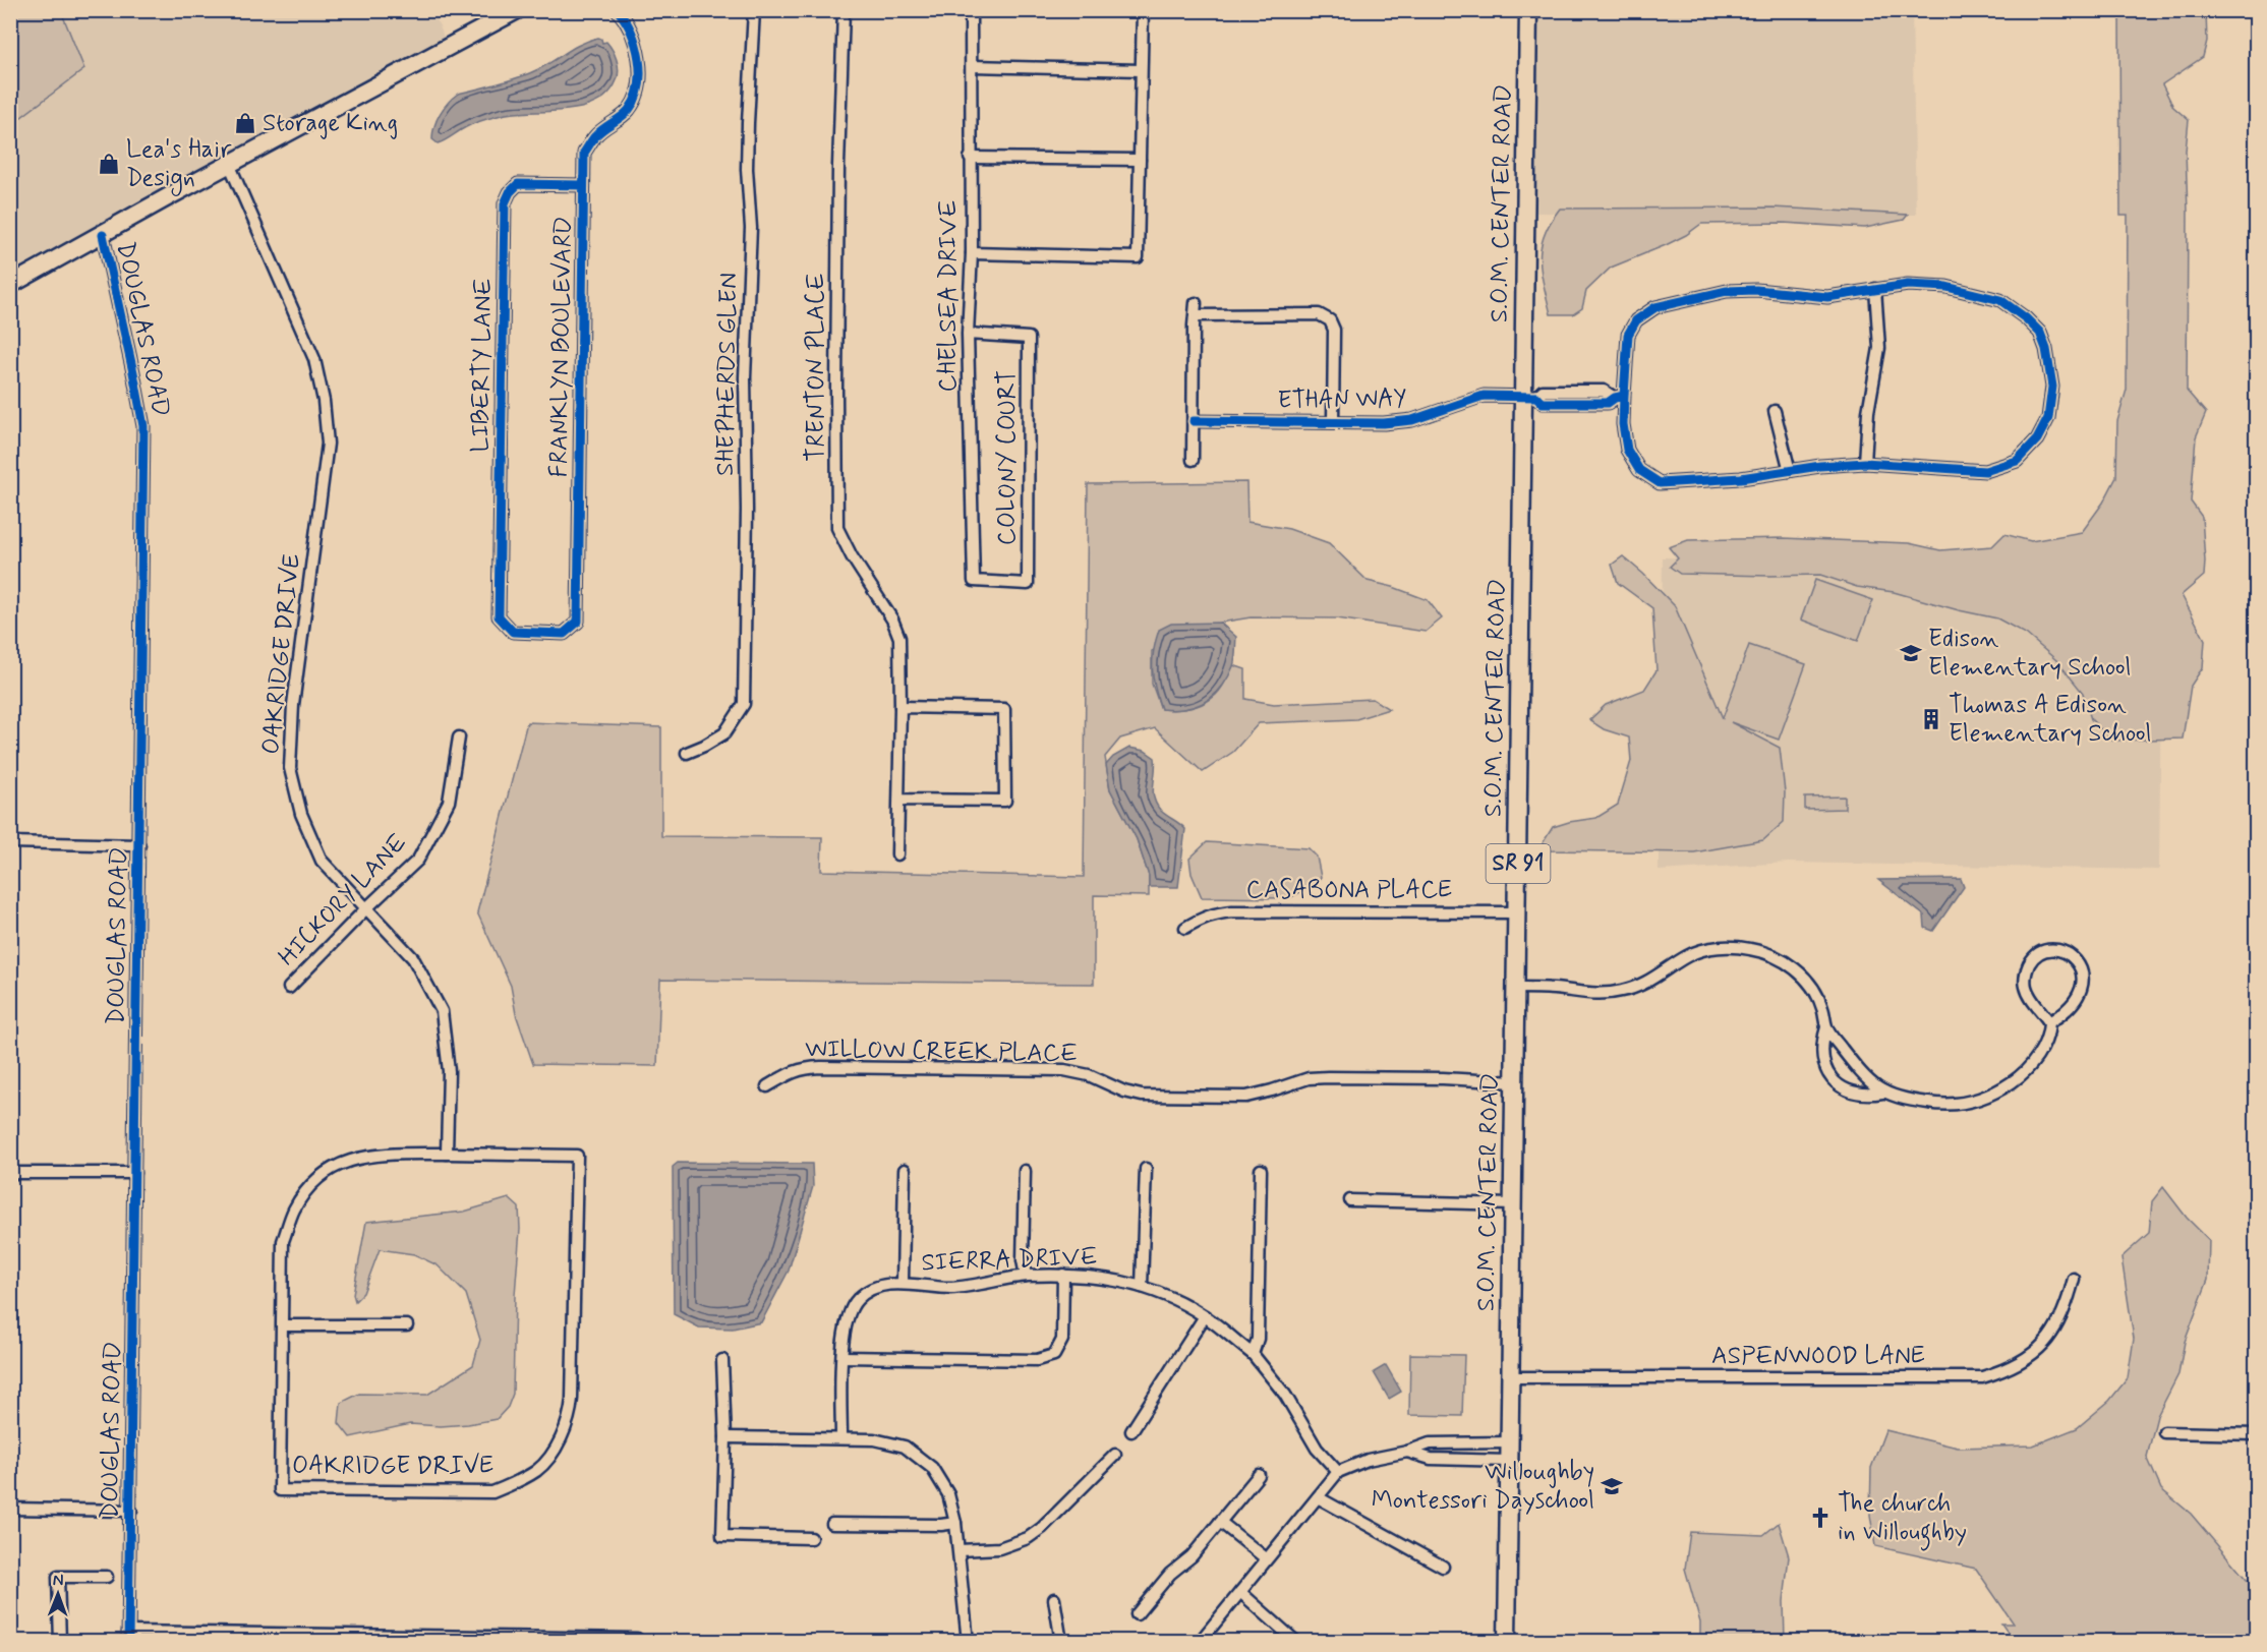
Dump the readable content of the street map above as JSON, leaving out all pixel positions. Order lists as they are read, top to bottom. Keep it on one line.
{"streets":{"main road":["S.O.M. CENTER ROAD","SR 91"],"street":["CHELSEA DRIVE","DOUGLAS ROAD","FRANKLYN BOULEVARD","LIBERTY LANE","TRENTON PLACE","SHEPHERDS GLEN","ETHAN WAY","COLONY COURT","OAKRIDGE DRIVE","CASABONA PLACE","HICKORY LANE","WILLOW CREEK PLACE","SIERRA DRIVE","ASPENWOOD LANE"]},"crossings":[["S.O.M. CENTER ROAD","ETHAN WAY"],["S.O.M. CENTER ROAD","CASABONA PLACE"],["S.O.M. CENTER ROAD","WILLOW CREEK PLACE"],["S.O.M. CENTER ROAD","ASPENWOOD LANE"],["CHELSEA DRIVE","COLONY COURT"],["FRANKLYN BOULEVARD","LIBERTY LANE"],["OAKRIDGE DRIVE","HICKORY LANE"]],"places":{"shop":["Storage King","Lea's Hair Design"],"school or university":["Edison Elementary School","Willoughby Montessori Dayschool"],"building":["Thomas A Edison Elementary School"],"church":["The church in Willoughby"]},"north":"top"}
